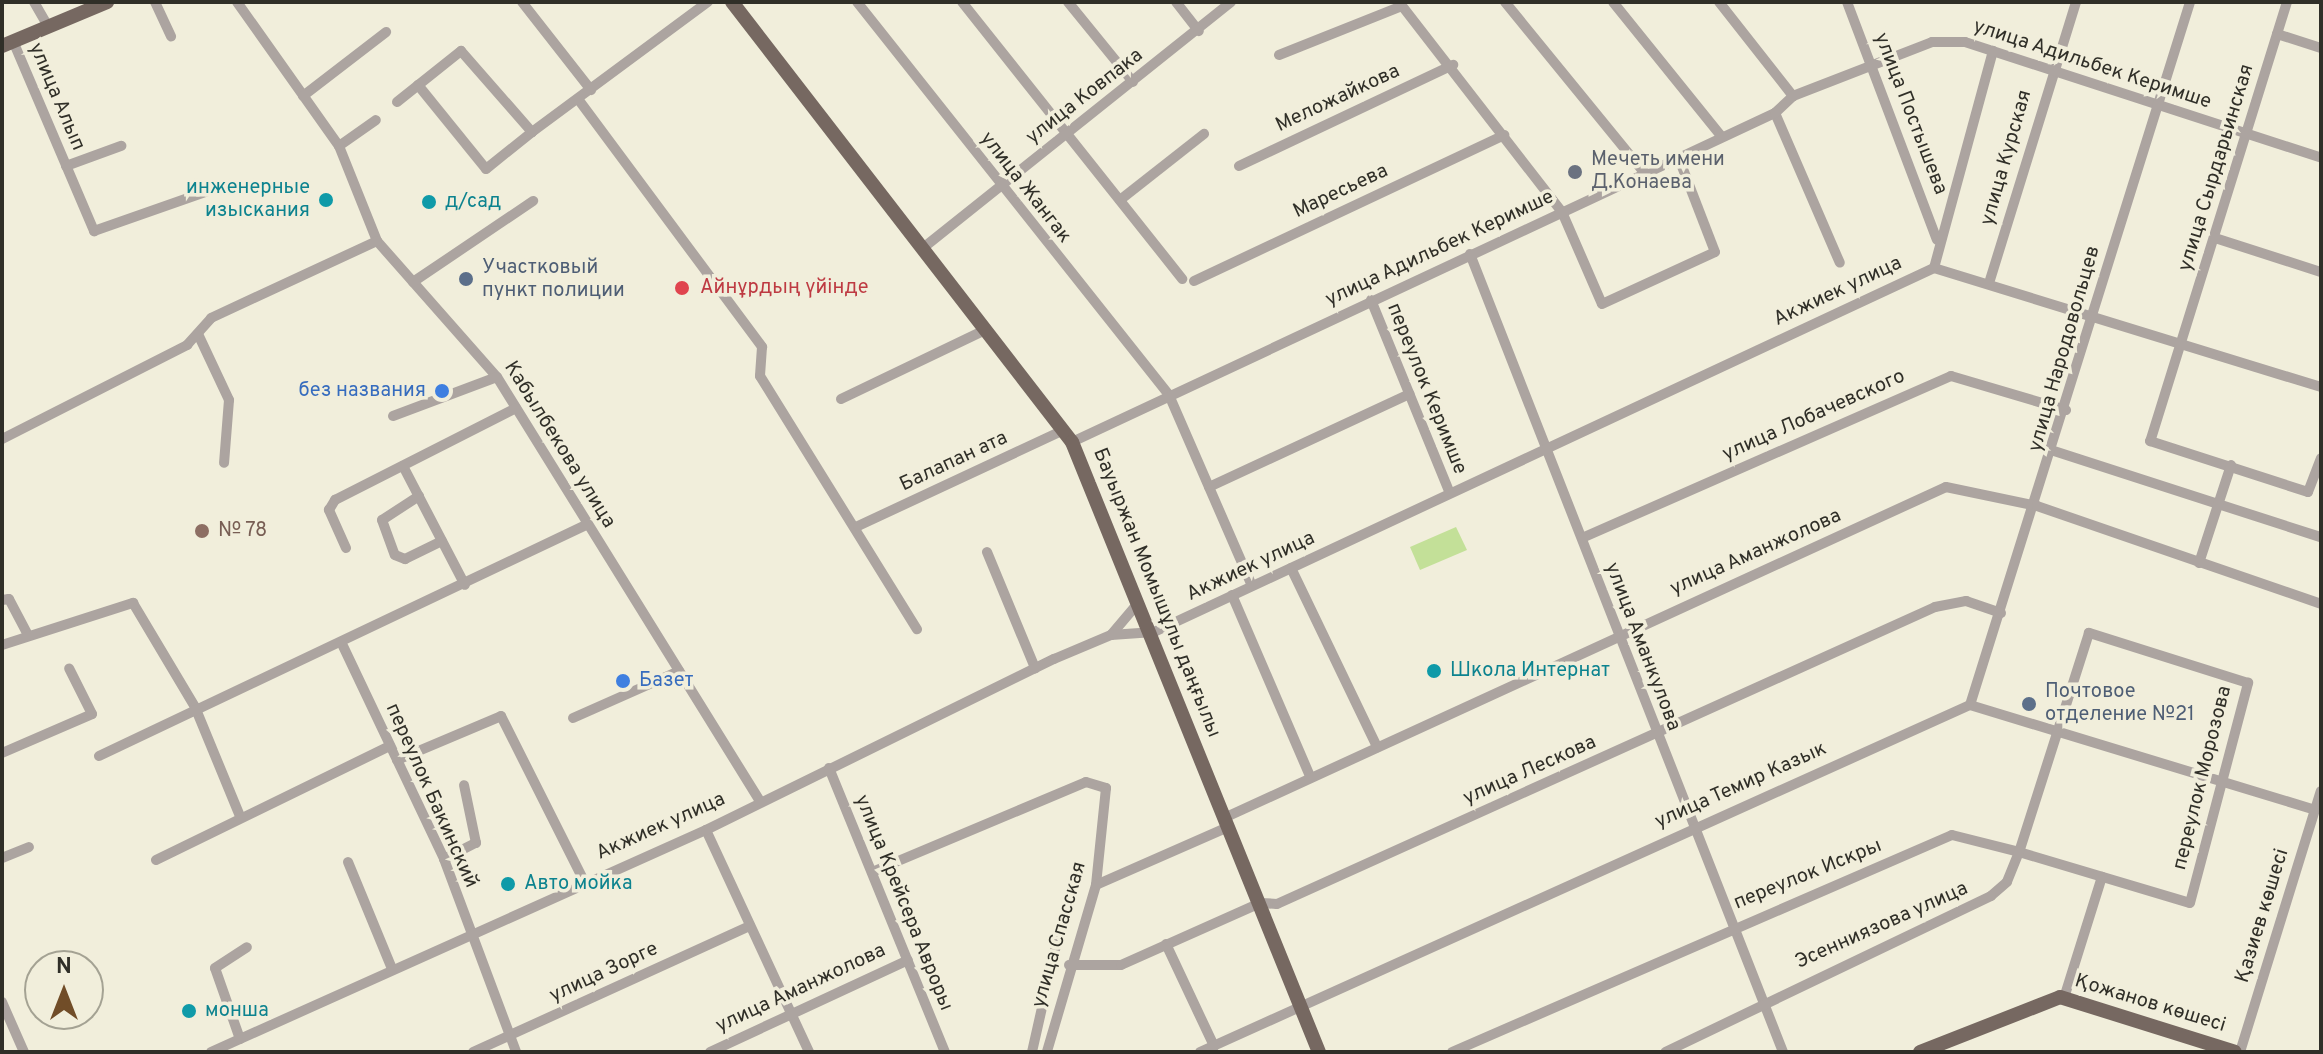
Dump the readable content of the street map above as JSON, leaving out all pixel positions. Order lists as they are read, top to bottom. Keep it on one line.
{"streets":{"main road":["Бауыржан Момышұлы даңғылы","Қожанов көшесі"],"street":["улица Адильбек Керимше","улица Алып","улица Ковпака","Меложайкова","улица Постышева","улица Курская","улица Сырдарьинская","улица Жангак","Маресьева","Акжиек улица","улица Народовольцев","переулок Керимше","улица Лобачевского","Кабылбекова улица","Балапан ата","улица Аманжолова","улица Аманкулова","улица Лескова","переулок Морозова","улица Темир Казык","переулок Бакинский","переулок Искры","улица Крейсера Авроры","Қазиев көшесі","Эсенниязова улица","улица Спасская","улица Зорге"]},"crossings":[["улица Адильбек Керимше","улица Постышева"],["улица Адильбек Керимше","улица Курская"],["улица Адильбек Керимше","улица Сырдарьинская"],["улица Адильбек Керимше","улица Жангак"],["улица Адильбек Керимше","улица Народовольцев"],["улица Адильбек Керимше","переулок Керимше"],["улица Адильбек Керимше","Балапан ата"],["улица Адильбек Керимше","Бауыржан Момышұлы даңғылы"],["улица Адильбек Керимше","улица Аманкулова"],["улица Ковпака","улица Жангак"],["улица Ковпака","Бауыржан Момышұлы даңғылы"],["улица Курская","Акжиек улица"],["улица Сырдарьинская","Акжиек улица"],["улица Жангак","Акжиек улица"],["Акжиек улица","улица Народовольцев"],["Акжиек улица","переулок Керимше"],["Акжиек улица","Кабылбекова улица"],["Акжиек улица","Бауыржан Момышұлы даңғылы"],["Акжиек улица","улица Аманкулова"],["Акжиек улица","переулок Бакинский"],["Акжиек улица","улица Крейсера Авроры"],["улица Народовольцев","улица Лобачевского"],["улица Народовольцев","улица Аманжолова"],["улица Народовольцев","улица Лескова"],["улица Народовольцев","улица Темир Казык"],["улица Лобачевского","улица Аманкулова"],["Балапан ата","Бауыржан Момышұлы даңғылы"],["улица Аманжолова","Бауыржан Момышұлы даңғылы"],["улица Аманжолова","улица Аманкулова"],["улица Аманжолова","улица Крейсера Авроры"],["улица Аманжолова","улица Спасская"],["Бауыржан Момышұлы даңғылы","улица Лескова"],["Бауыржан Момышұлы даңғылы","улица Темир Казык"],["улица Аманкулова","улица Лескова"],["улица Аманкулова","улица Темир Казык"],["улица Аманкулова","переулок Искры"],["улица Аманкулова","Эсенниязова улица"],["улица Лескова","улица Спасская"],["переулок Морозова","переулок Искры"],["переулок Морозова","Эсенниязова улица"],["переулок Бакинский","улица Зорге"],["переулок Искры","Эсенниязова улица"],["улица Крейсера Авроры","улица Спасская"],["Қазиев көшесі","Қожанов көшесі"]],"places":["Мечеть имени Д.Конаева","инженерные изыскания","д/сад","Участковый пункт полиции","Айнұрдың үйінде","без названия","№ 78","Школа Интернат","Базет","Почтовое отделение №21","Авто мойка","монша"],"north":"top"}
